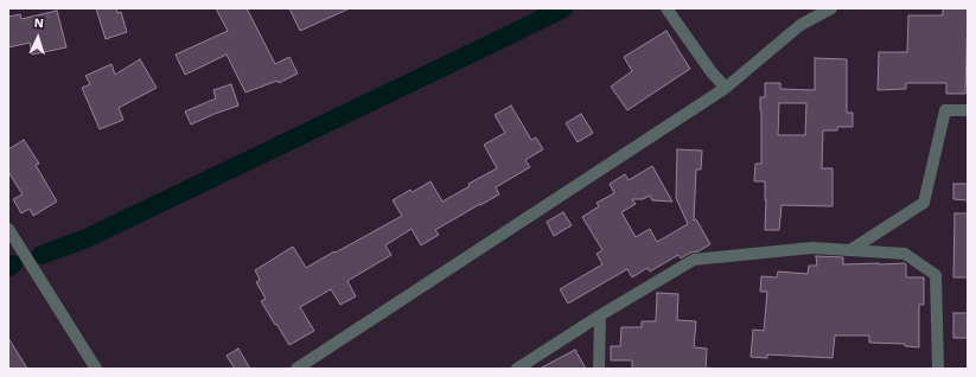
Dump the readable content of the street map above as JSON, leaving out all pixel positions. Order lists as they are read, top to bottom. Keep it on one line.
{"north":"top"}
